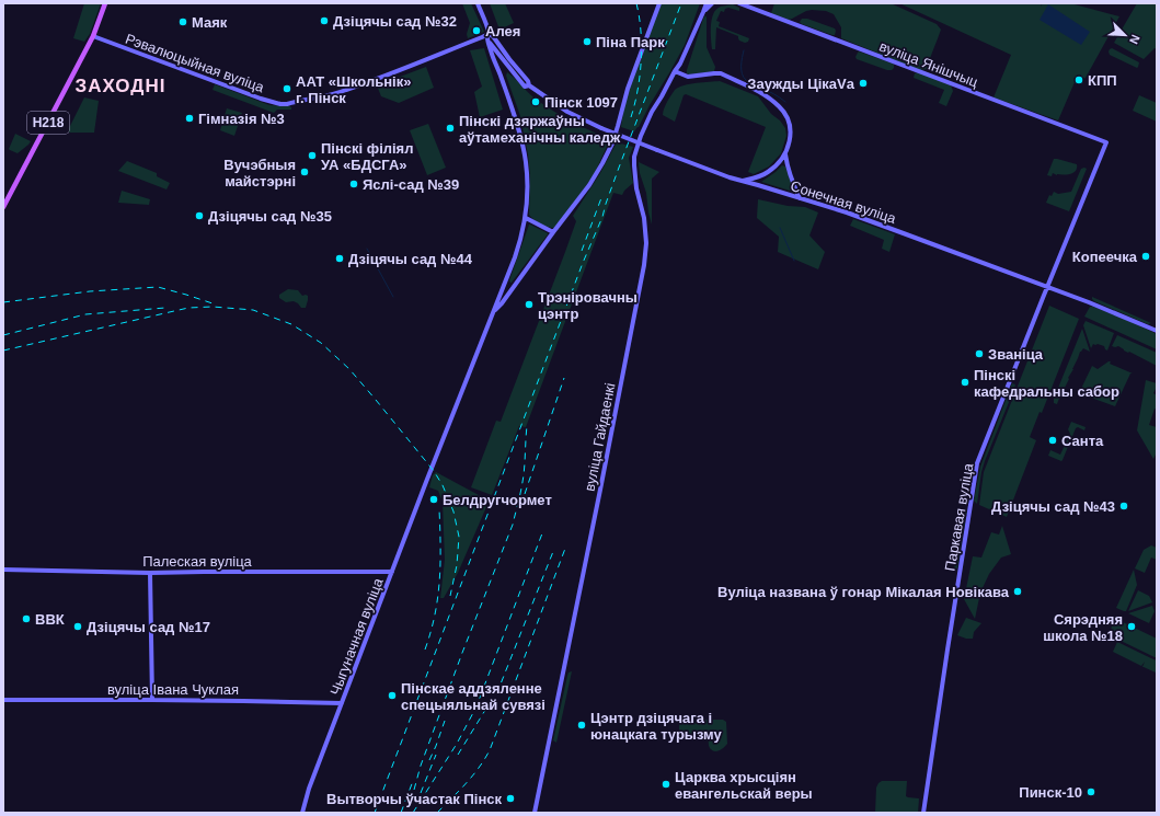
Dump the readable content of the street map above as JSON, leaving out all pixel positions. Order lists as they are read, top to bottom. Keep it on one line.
{"streets":{"main road":["Н218"],"street":["Рэвалюцыйная вуліца","вуліца Янішчыц","Сонечная вуліца","вуліца Гайдаенкі","Паркавая вуліца","Палеская вуліца","Чыгуначная вуліца","вуліца Івана Чуклая"]},"crossings":[["Рэвалюцыйная вуліца","Н218"],["Рэвалюцыйная вуліца","Чыгуначная вуліца"],["вуліца Янішчыц","Паркавая вуліца"],["Сонечная вуліца","Паркавая вуліца"],["Палеская вуліца","Чыгуначная вуліца"],["Чыгуначная вуліца","вуліца Івана Чуклая"]],"districts":["ЗАХОДНІ"],"places":["Дзіцячы сад №32","Маяк","Алея","Піна Парк","КПП","Заужды ЦікаVа","ААТ «Школьнік» г. Пінск","Пінск 1097","Гімназія №3","Пінскі дзяржаўны аўтамеханічны каледж","Пінскі філіял УА «БДСГА»","Вучэбныя майстэрні","Яслі-сад №39","Дзіцячы сад №35","Копеечка","Дзіцячы сад №44","Трэніровачны цэнтр","Званіца","Пінскі кафедральны сабор","Санта","Белдругчормет","Дзіцячы сад №43","Вуліца названа ў гонар Мікалая Новікава","ВВК","Дзіцячы сад №17","Сярэдняя школа №18","Пінскае аддзяленне спецыяльнай сувязі","Цэнтр дзіцячага і юнацкага турызму","Царква хрысціян евангельскай веры","Пинск-10","Вытворчы ўчастак Пінск"],"north":"bottom right"}
